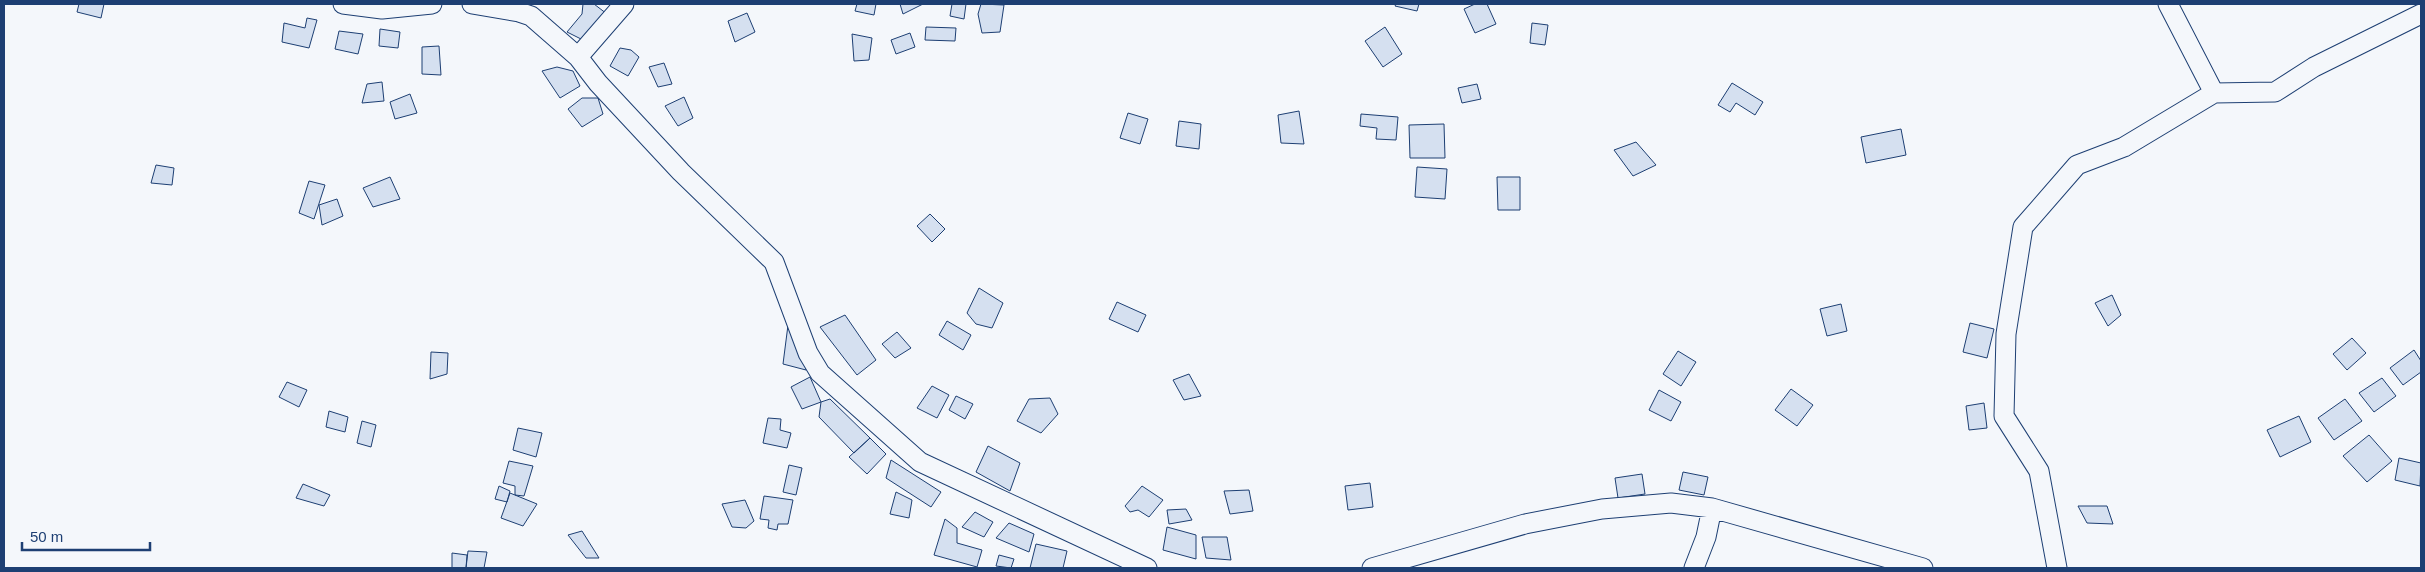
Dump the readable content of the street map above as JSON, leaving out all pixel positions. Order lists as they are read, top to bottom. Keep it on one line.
{"scale_bar":"50 m"}
